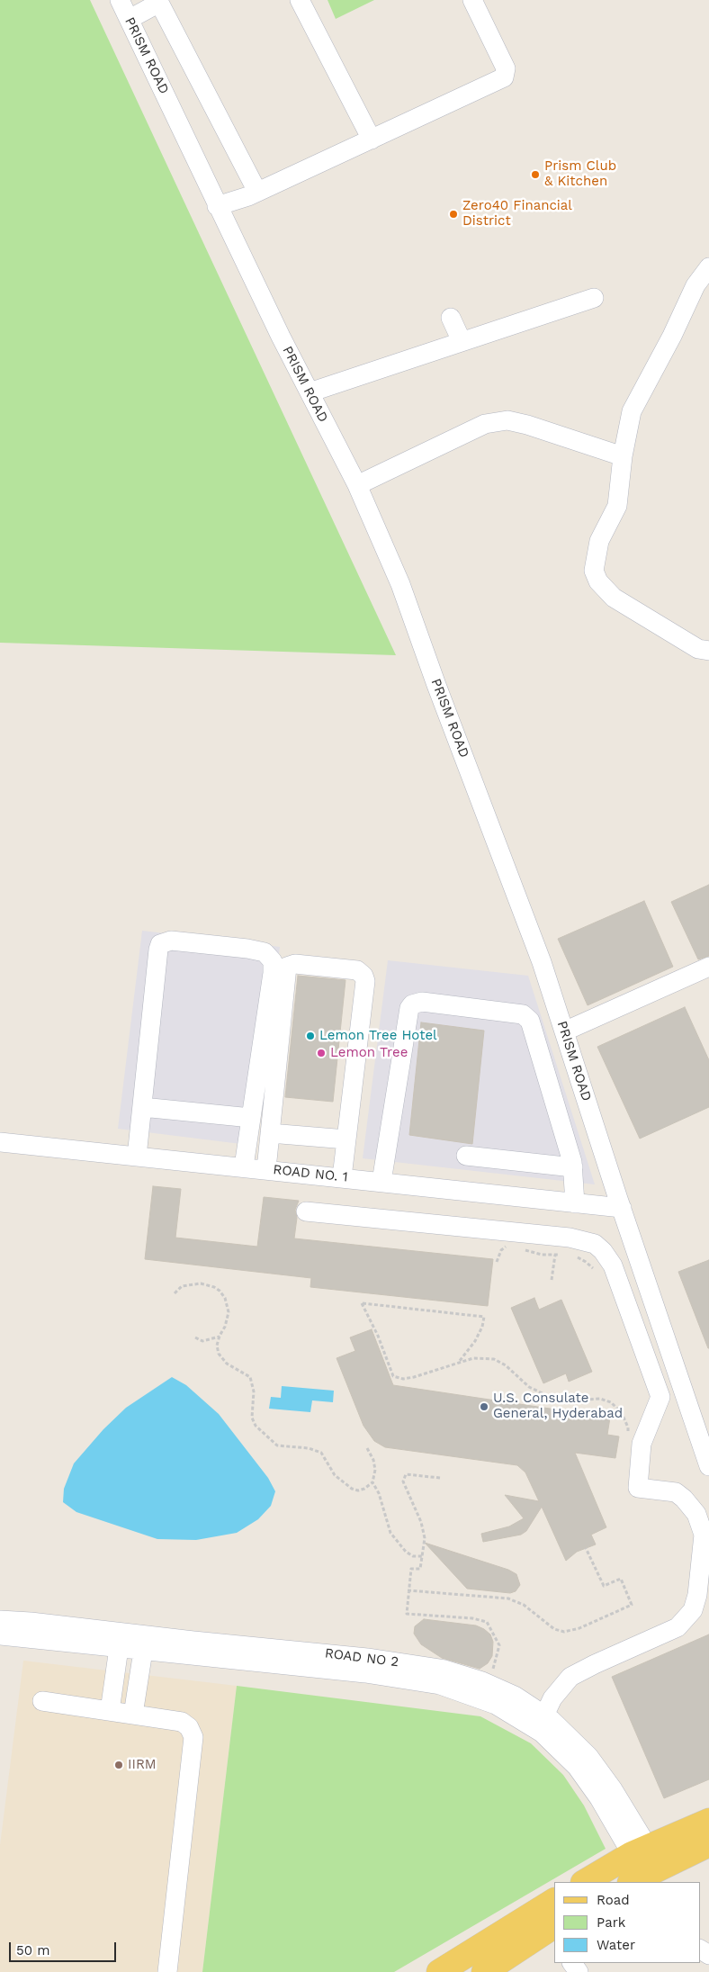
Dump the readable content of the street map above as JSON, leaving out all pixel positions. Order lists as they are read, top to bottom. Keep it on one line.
{"streets":{"street":["PRISM ROAD","ROAD NO. 1","ROAD NO 2"]},"crossings":[["PRISM ROAD","ROAD NO. 1"]],"places":["Prism Club & Kitchen","Zero40 Financial District","Lemon Tree Hotel","Lemon Tree","U.S. Consulate General, Hyderabad","IIRM"],"legend":["Road","Park","Water"],"scale_bar":"50 m"}
